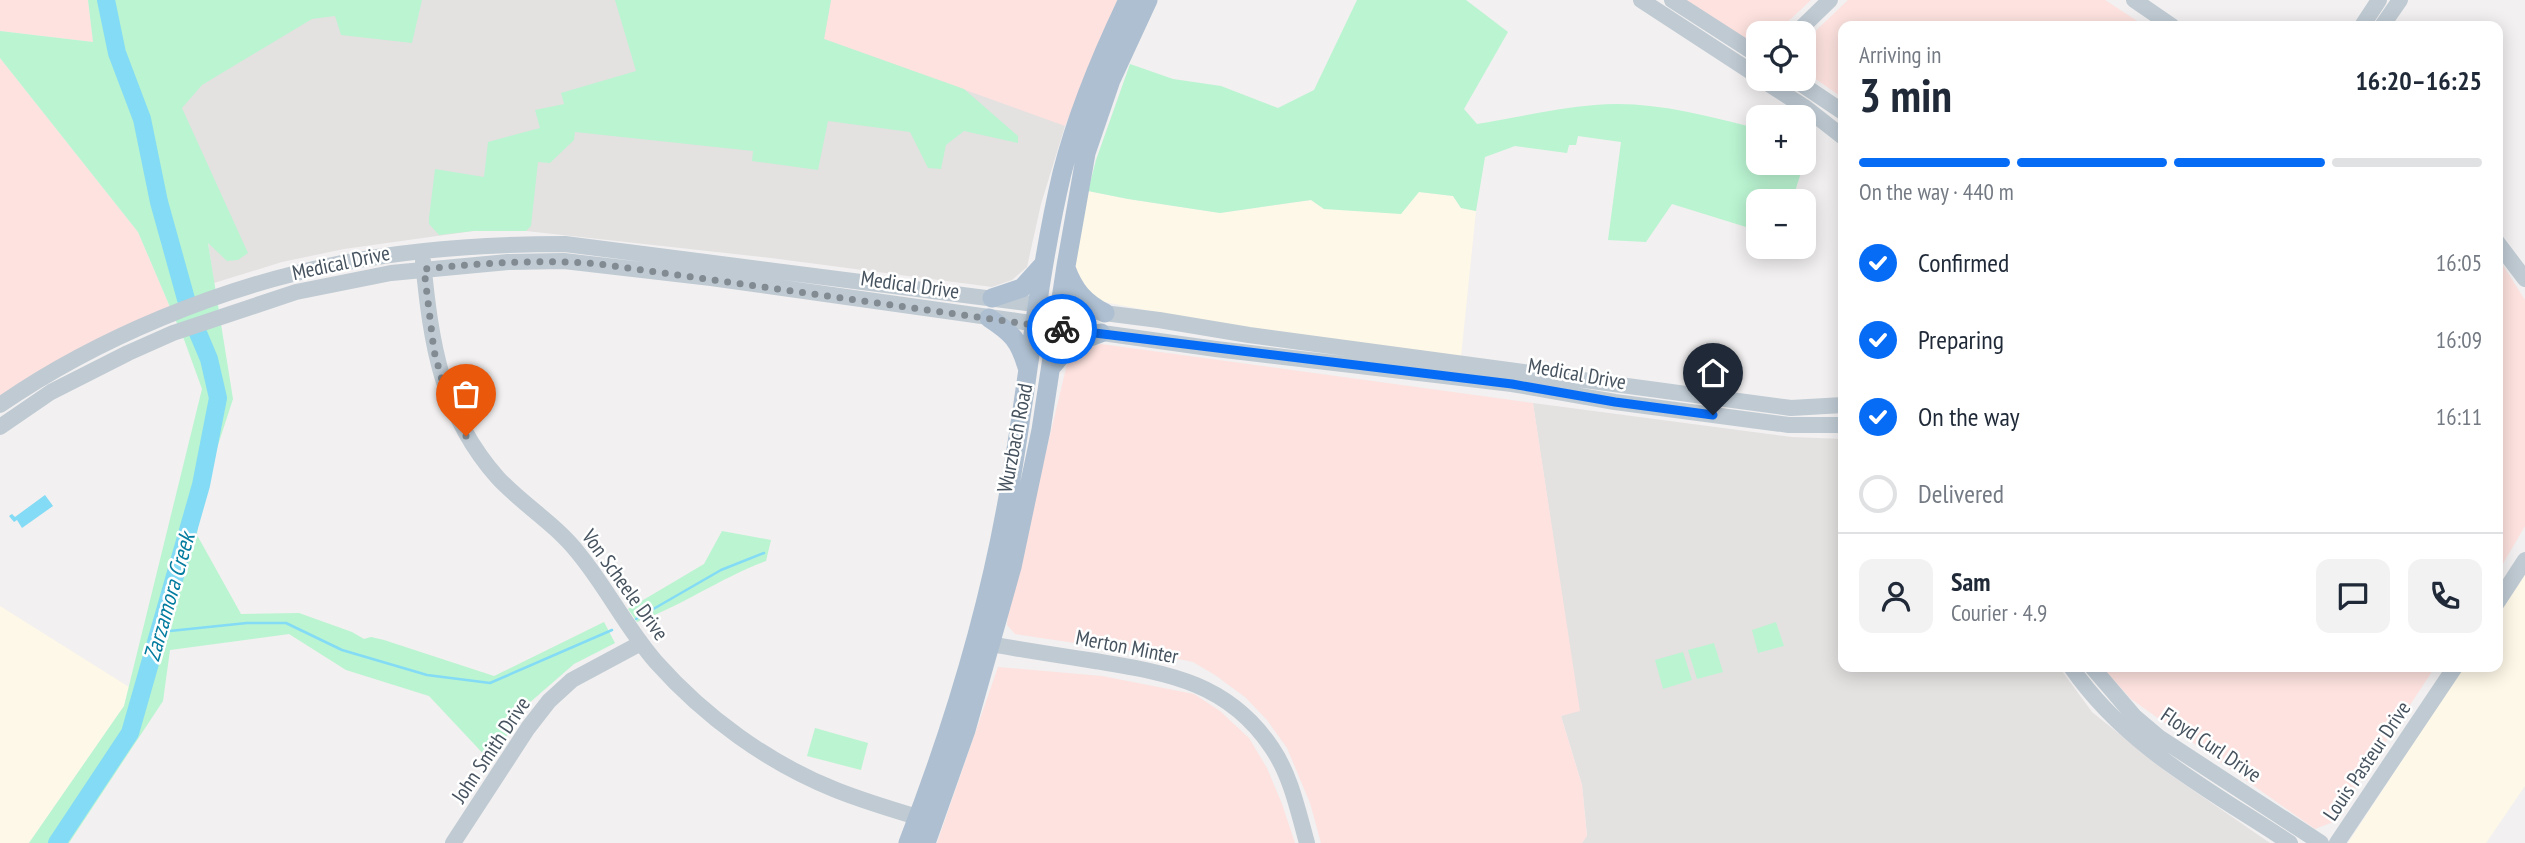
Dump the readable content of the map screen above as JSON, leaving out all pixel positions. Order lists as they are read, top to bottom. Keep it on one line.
{"streets":{"main road":["Wurzbach Road"],"street":["Medical Drive","Von Scheele Drive","Merton Minter","Floyd Curl Drive","John Smith Drive","Louis Pasteur Drive"]},"crossings":[["Medical Drive","Wurzbach Road"],["Medical Drive","Von Scheele Drive"],["Wurzbach Road","Von Scheele Drive"],["Wurzbach Road","Merton Minter"],["Von Scheele Drive","John Smith Drive"]],"water":["Zarzamora Creek"],"page":{"map_buttons":["+","−"],"heading":["3 min","Arriving in","16:20–16:25"],"panel":["Sam","Courier · 4.9"],"bar":"On the way · 440 m","list":[["Confirmed","16:05"],["Preparing","16:09"],["On the way","16:11"],"Delivered"]}}
